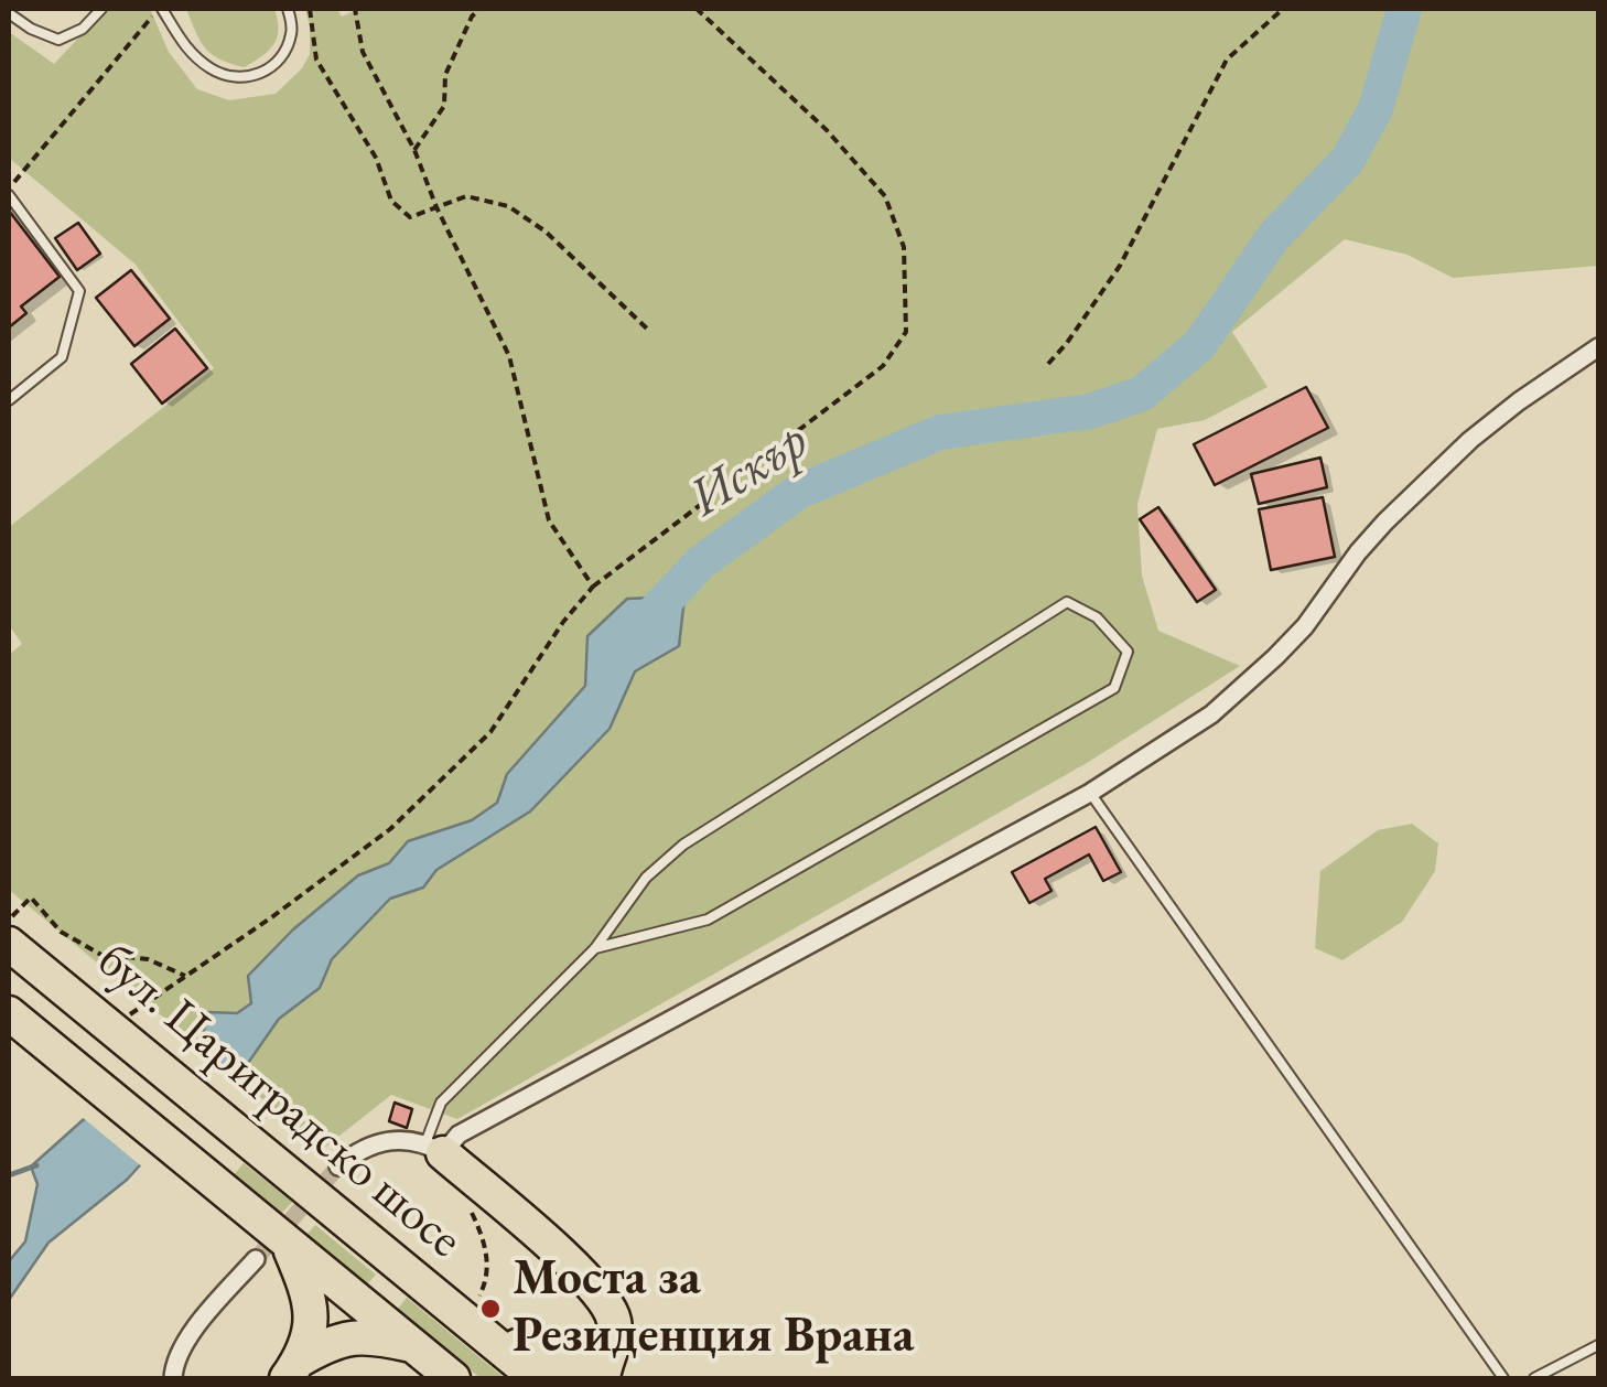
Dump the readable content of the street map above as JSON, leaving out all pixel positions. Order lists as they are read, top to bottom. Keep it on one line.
{"streets":{"highway":["бул. Цариградско шосе"]},"water":["Искър"],"places":["Моста за Резиденция Врана"]}
